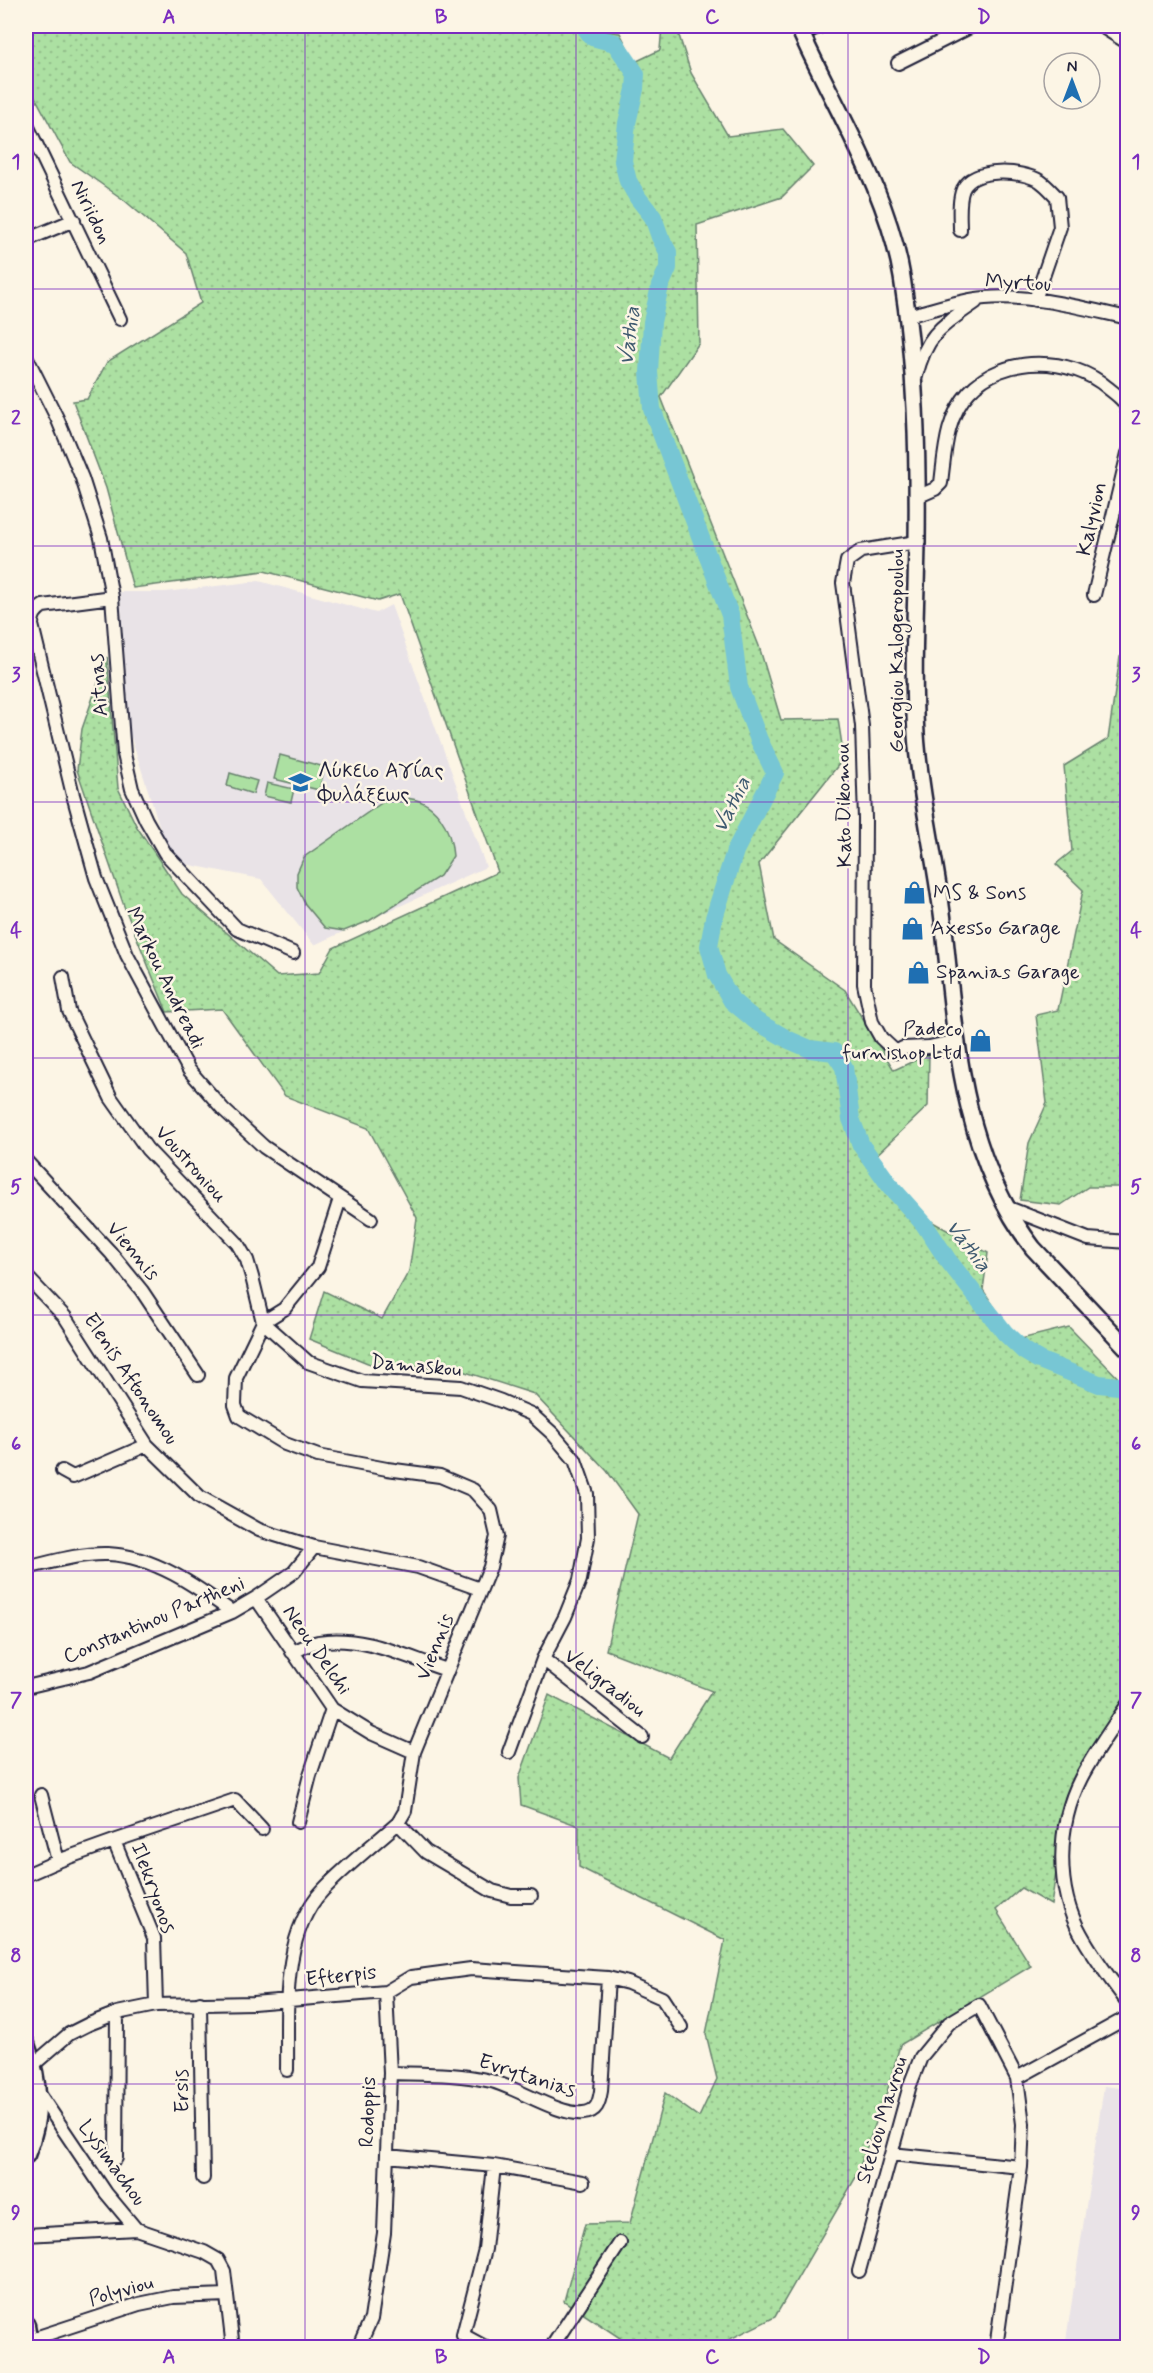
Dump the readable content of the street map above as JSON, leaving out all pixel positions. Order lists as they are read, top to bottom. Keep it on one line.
{"streets":{"street":["Niriidon","Myrtou","Kalyvion","Georgiou Kalogeropoulou","Aitnas","Kato Dikomou","Markou Andreadi","Voustroniou","Viennis","Damaskou","Elenis Aftonomou","Constantinou Partheni","Neou Delchi","Veligradiou","Ilekryonos","Efterpis","Evrytanias","Ersis","Rodoppis","Steliou Mavrou","Lysimachou","Polyviou"]},"crossings":[["Myrtou","Georgiou Kalogeropoulou"],["Georgiou Kalogeropoulou","Kato Dikomou"],["Aitnas","Markou Andreadi"],["Voustroniou","Viennis"],["Voustroniou","Damaskou"],["Viennis","Damaskou"],["Viennis","Elenis Aftonomou"],["Viennis","Neou Delchi"],["Viennis","Efterpis"],["Damaskou","Veligradiou"],["Elenis Aftonomou","Constantinou Partheni"],["Constantinou Partheni","Neou Delchi"],["Ilekryonos","Efterpis"],["Efterpis","Evrytanias"],["Efterpis","Ersis"],["Efterpis","Rodoppis"],["Evrytanias","Rodoppis"],["Lysimachou","Polyviou"]],"water":["Vathia"],"places":{"school or university":["Λύκειο Αγίας Φυλάξεως"],"shop":["MS & Sons","Axesso Garage","Spanias Garage","Padeco furnishop Ltd"]},"north":"top","grid":{"columns":["A","B","C","D"],"rows":["1","2","3","4","5","6","7","8","9"]}}
